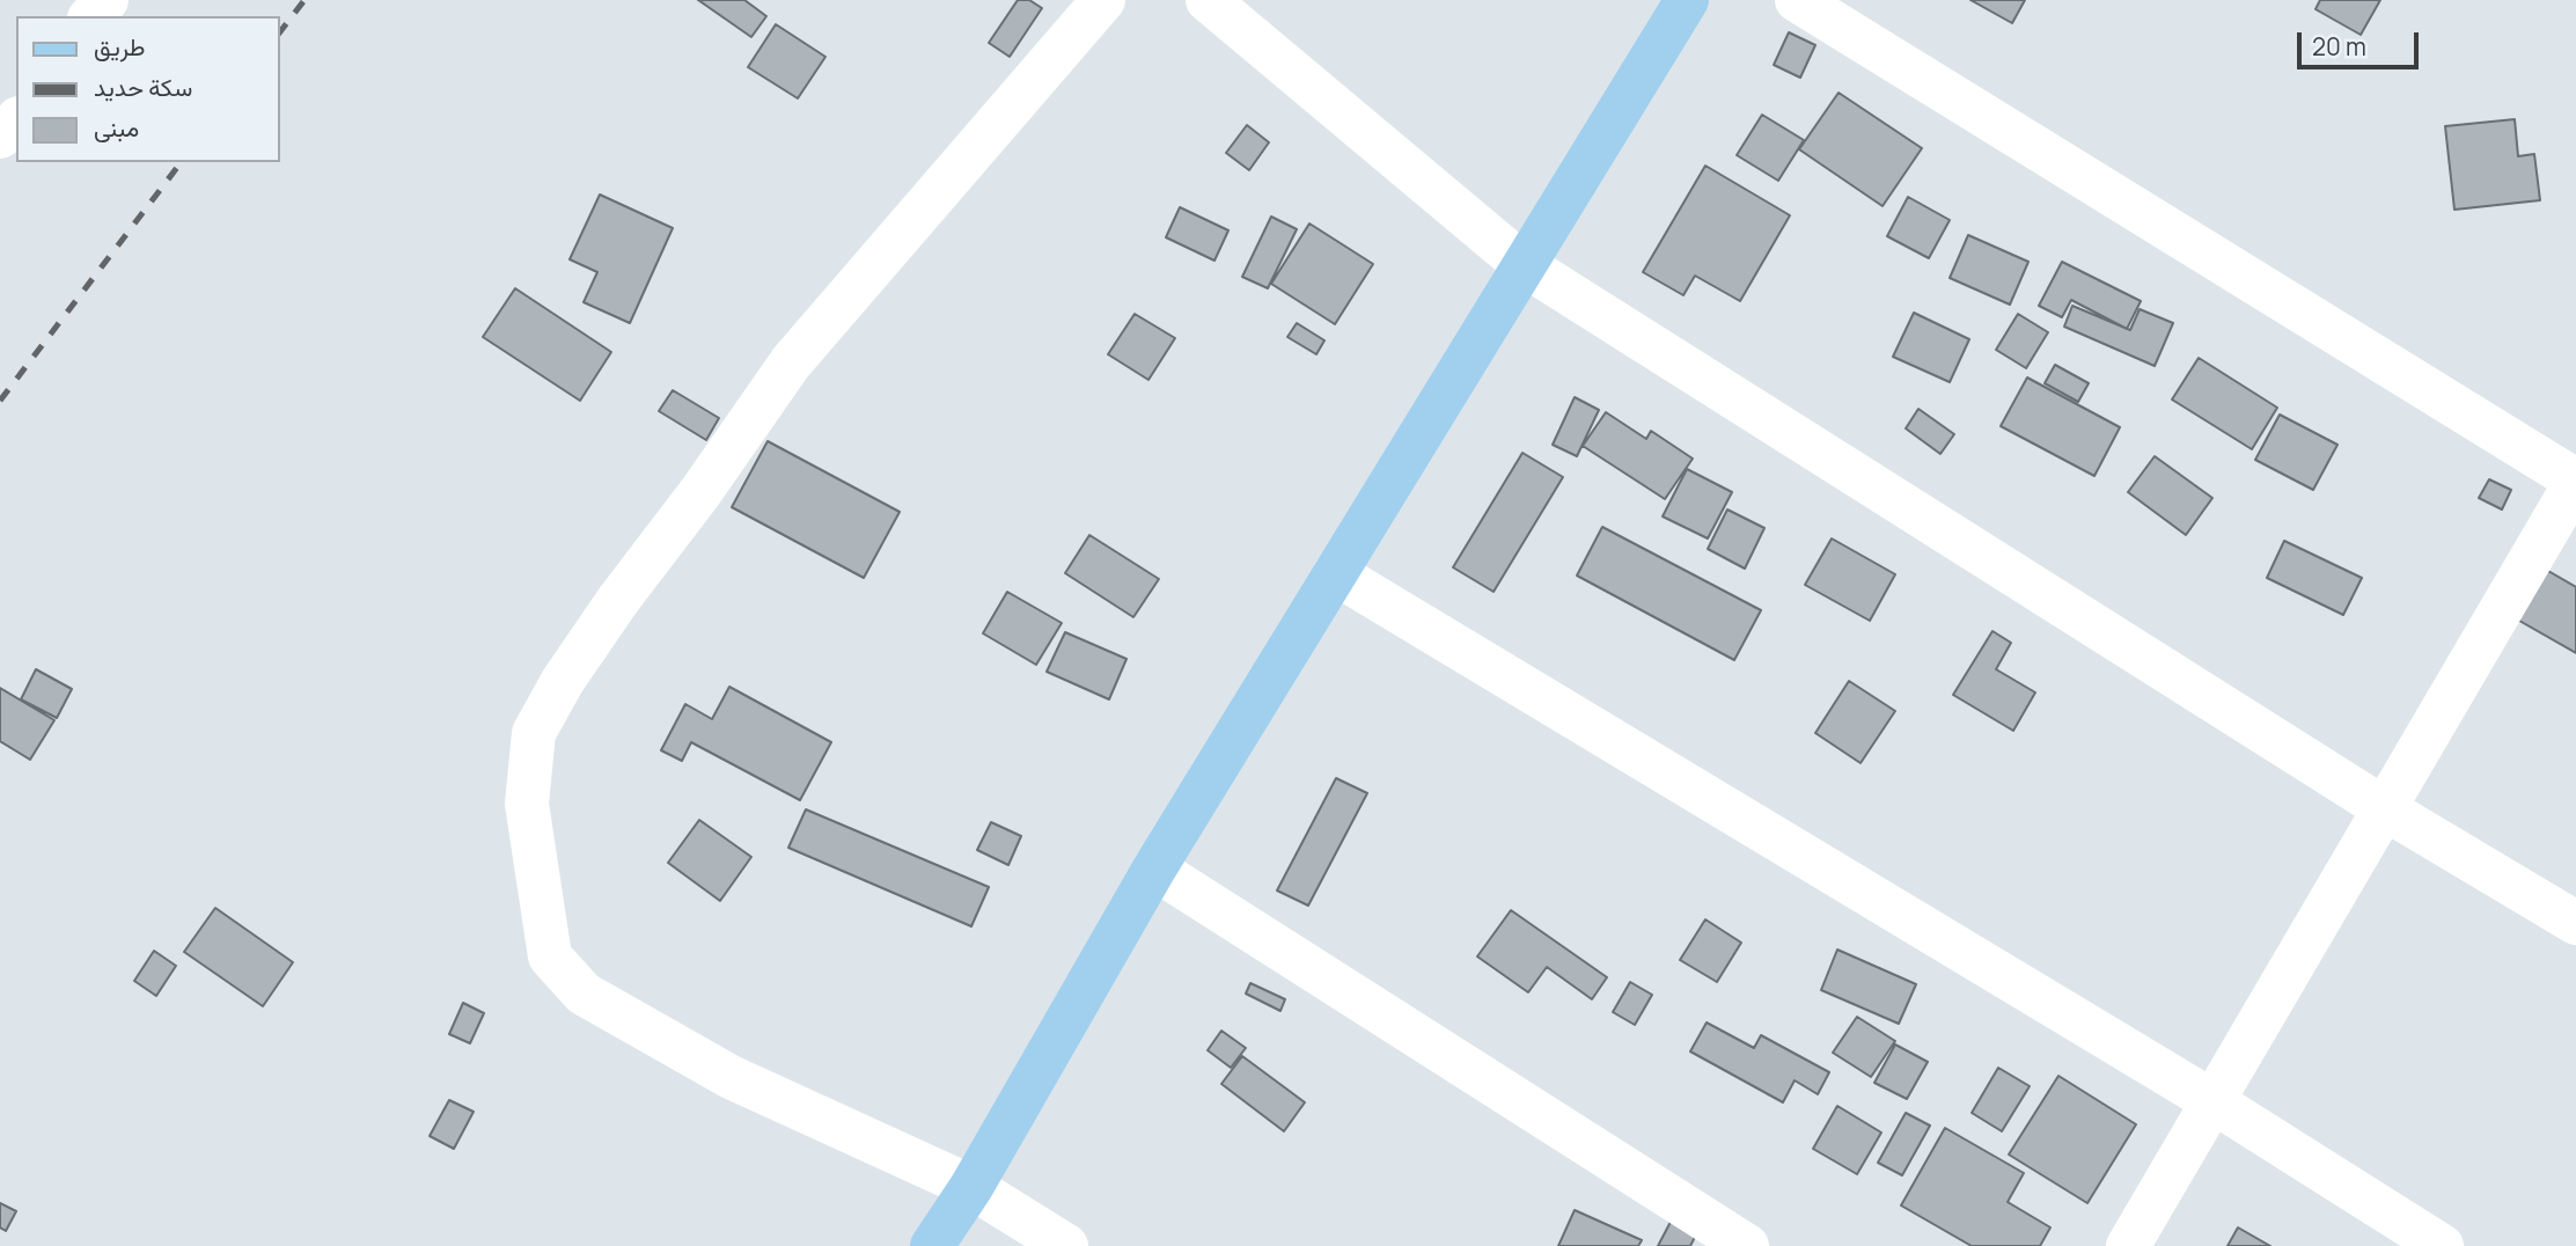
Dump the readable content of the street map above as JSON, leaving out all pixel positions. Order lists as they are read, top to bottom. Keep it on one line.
{"legend":["طريق","سكة حديد","مبنى"],"scale_bar":"20 m"}
